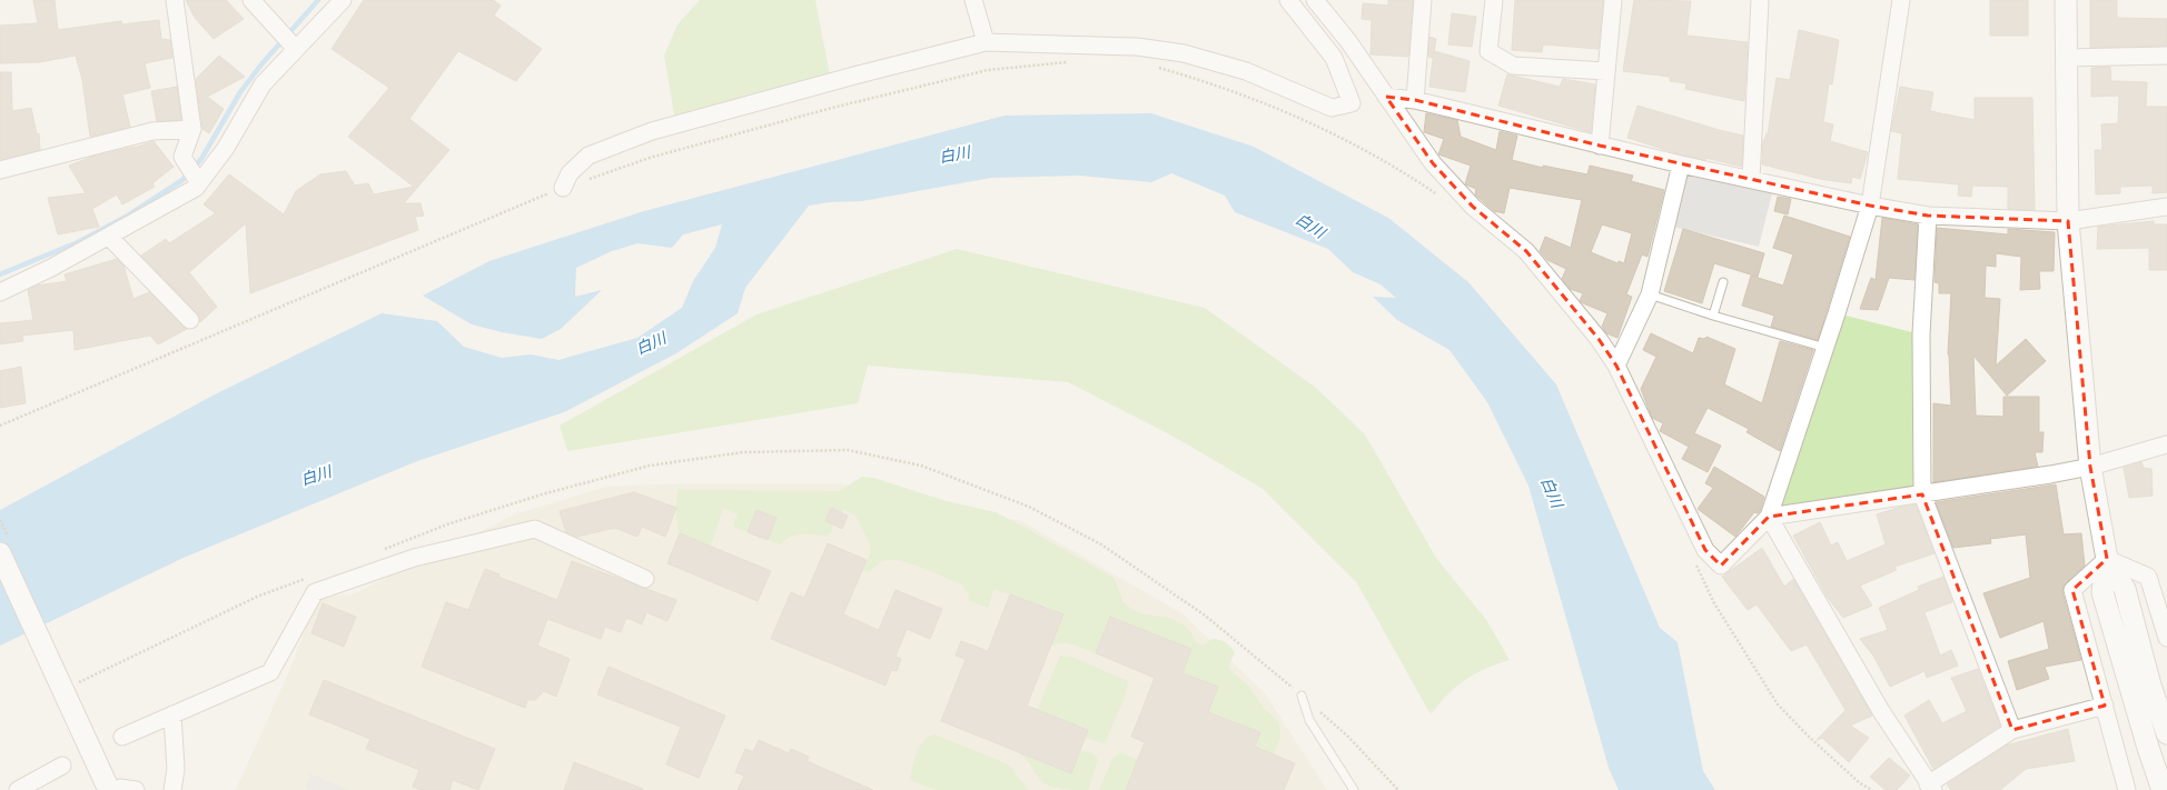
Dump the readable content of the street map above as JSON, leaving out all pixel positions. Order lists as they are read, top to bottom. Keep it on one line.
{"water":["白川"]}
